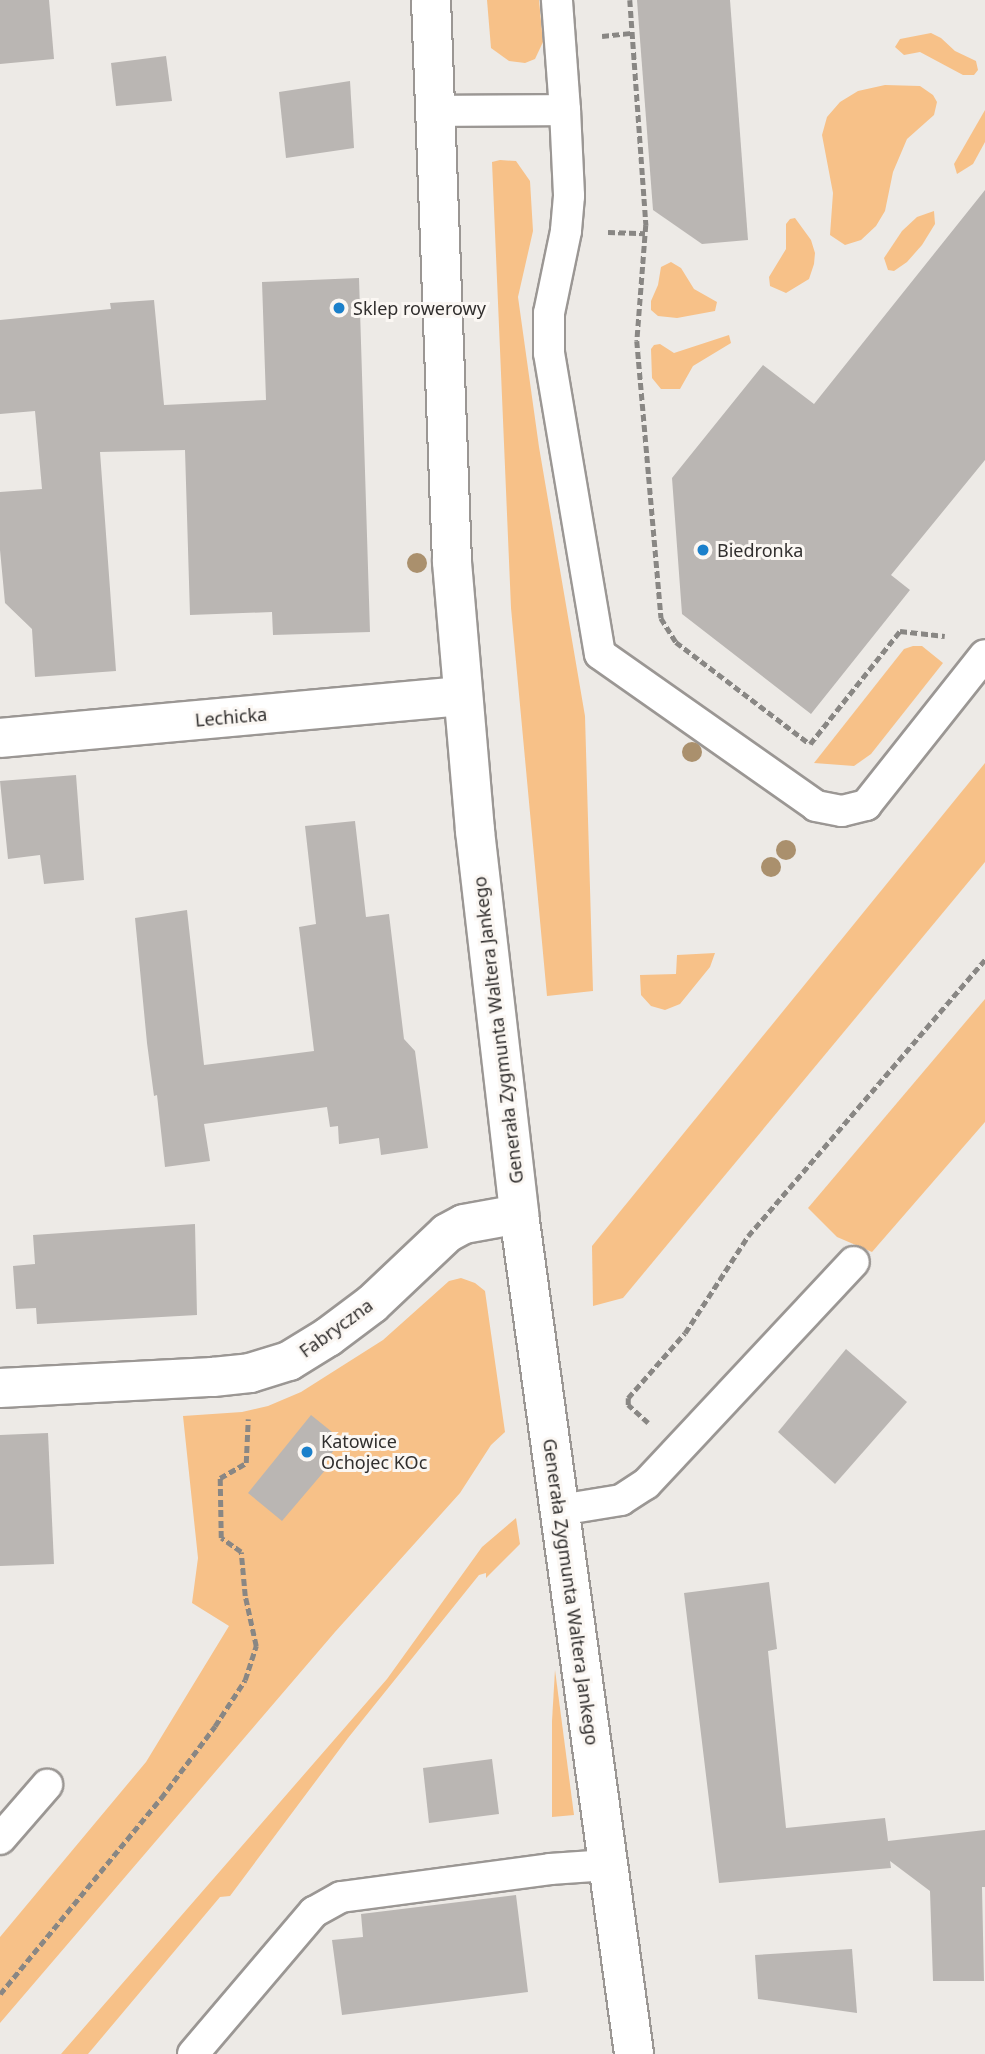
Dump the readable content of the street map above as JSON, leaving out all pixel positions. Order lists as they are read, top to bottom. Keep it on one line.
{"streets":{"street":["Lechicka","Generała Zygmunta Waltera Jankego","Fabryczna"]},"crossings":[["Lechicka","Generała Zygmunta Waltera Jankego"],["Generała Zygmunta Waltera Jankego","Fabryczna"]],"places":["Sklep rowerowy","Biedronka","Katowice Ochojec KOc"]}
